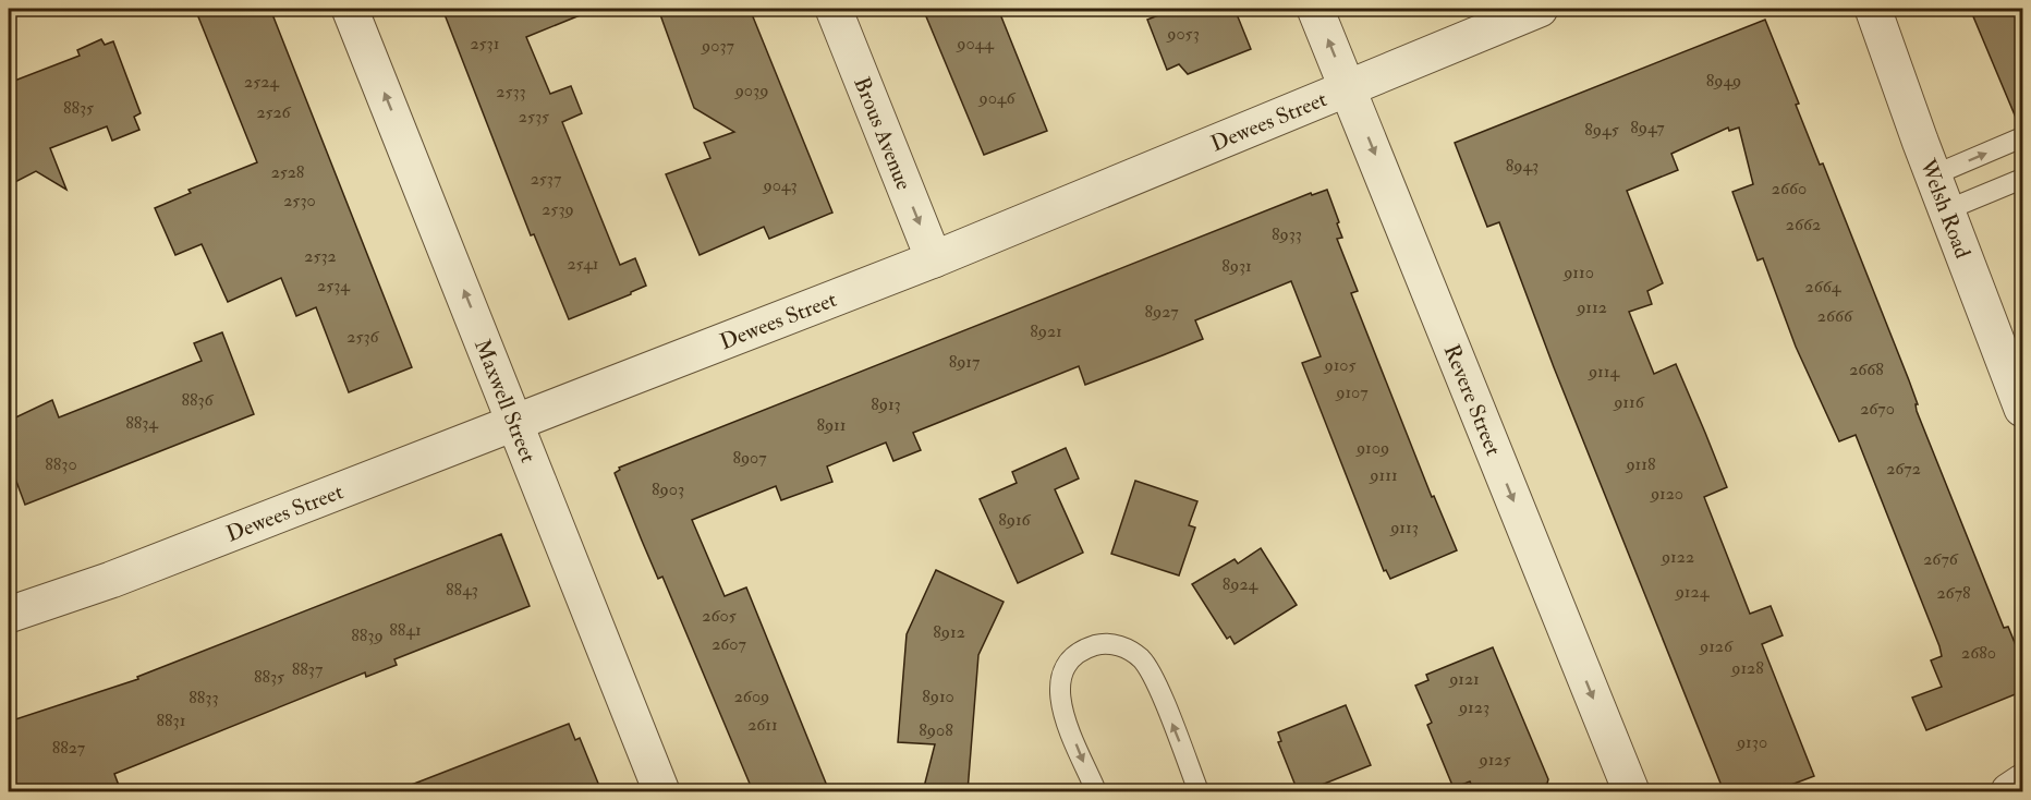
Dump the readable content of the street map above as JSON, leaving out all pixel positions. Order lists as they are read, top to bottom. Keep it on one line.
{"streets":{"street":["Dewees Street","Brous Avenue","Welsh Road","Maxwell Street","Revere Street"]},"crossings":[["Dewees Street","Brous Avenue"],["Dewees Street","Maxwell Street"],["Dewees Street","Revere Street"]],"one_way":["Brous Avenue","Maxwell Street"],"house_numbers":["9053","2531","9044","9037","8949","2524","9039","2533","9046","8835","2526","2535","8947","8945","8943","2528","2537","9043","2660","2530","2539","2662","8933","2532","2541","8931","9110","2534","2664","9112","8927","2666","8921","2536","8917","9105","2668","9114","9107","8836","9116","8913","2670","8834","8911","9109","8907","8830","9118","2672","9111","8903","9120","8916","9113","9122","2676","8924","8843","9124","2678","2605","8841","8912","8839","2607","9126","2680","9128","8837","8835","9121","2609","8910","8833","9123","8831","2611","8908","9130","8827","9125"]}
